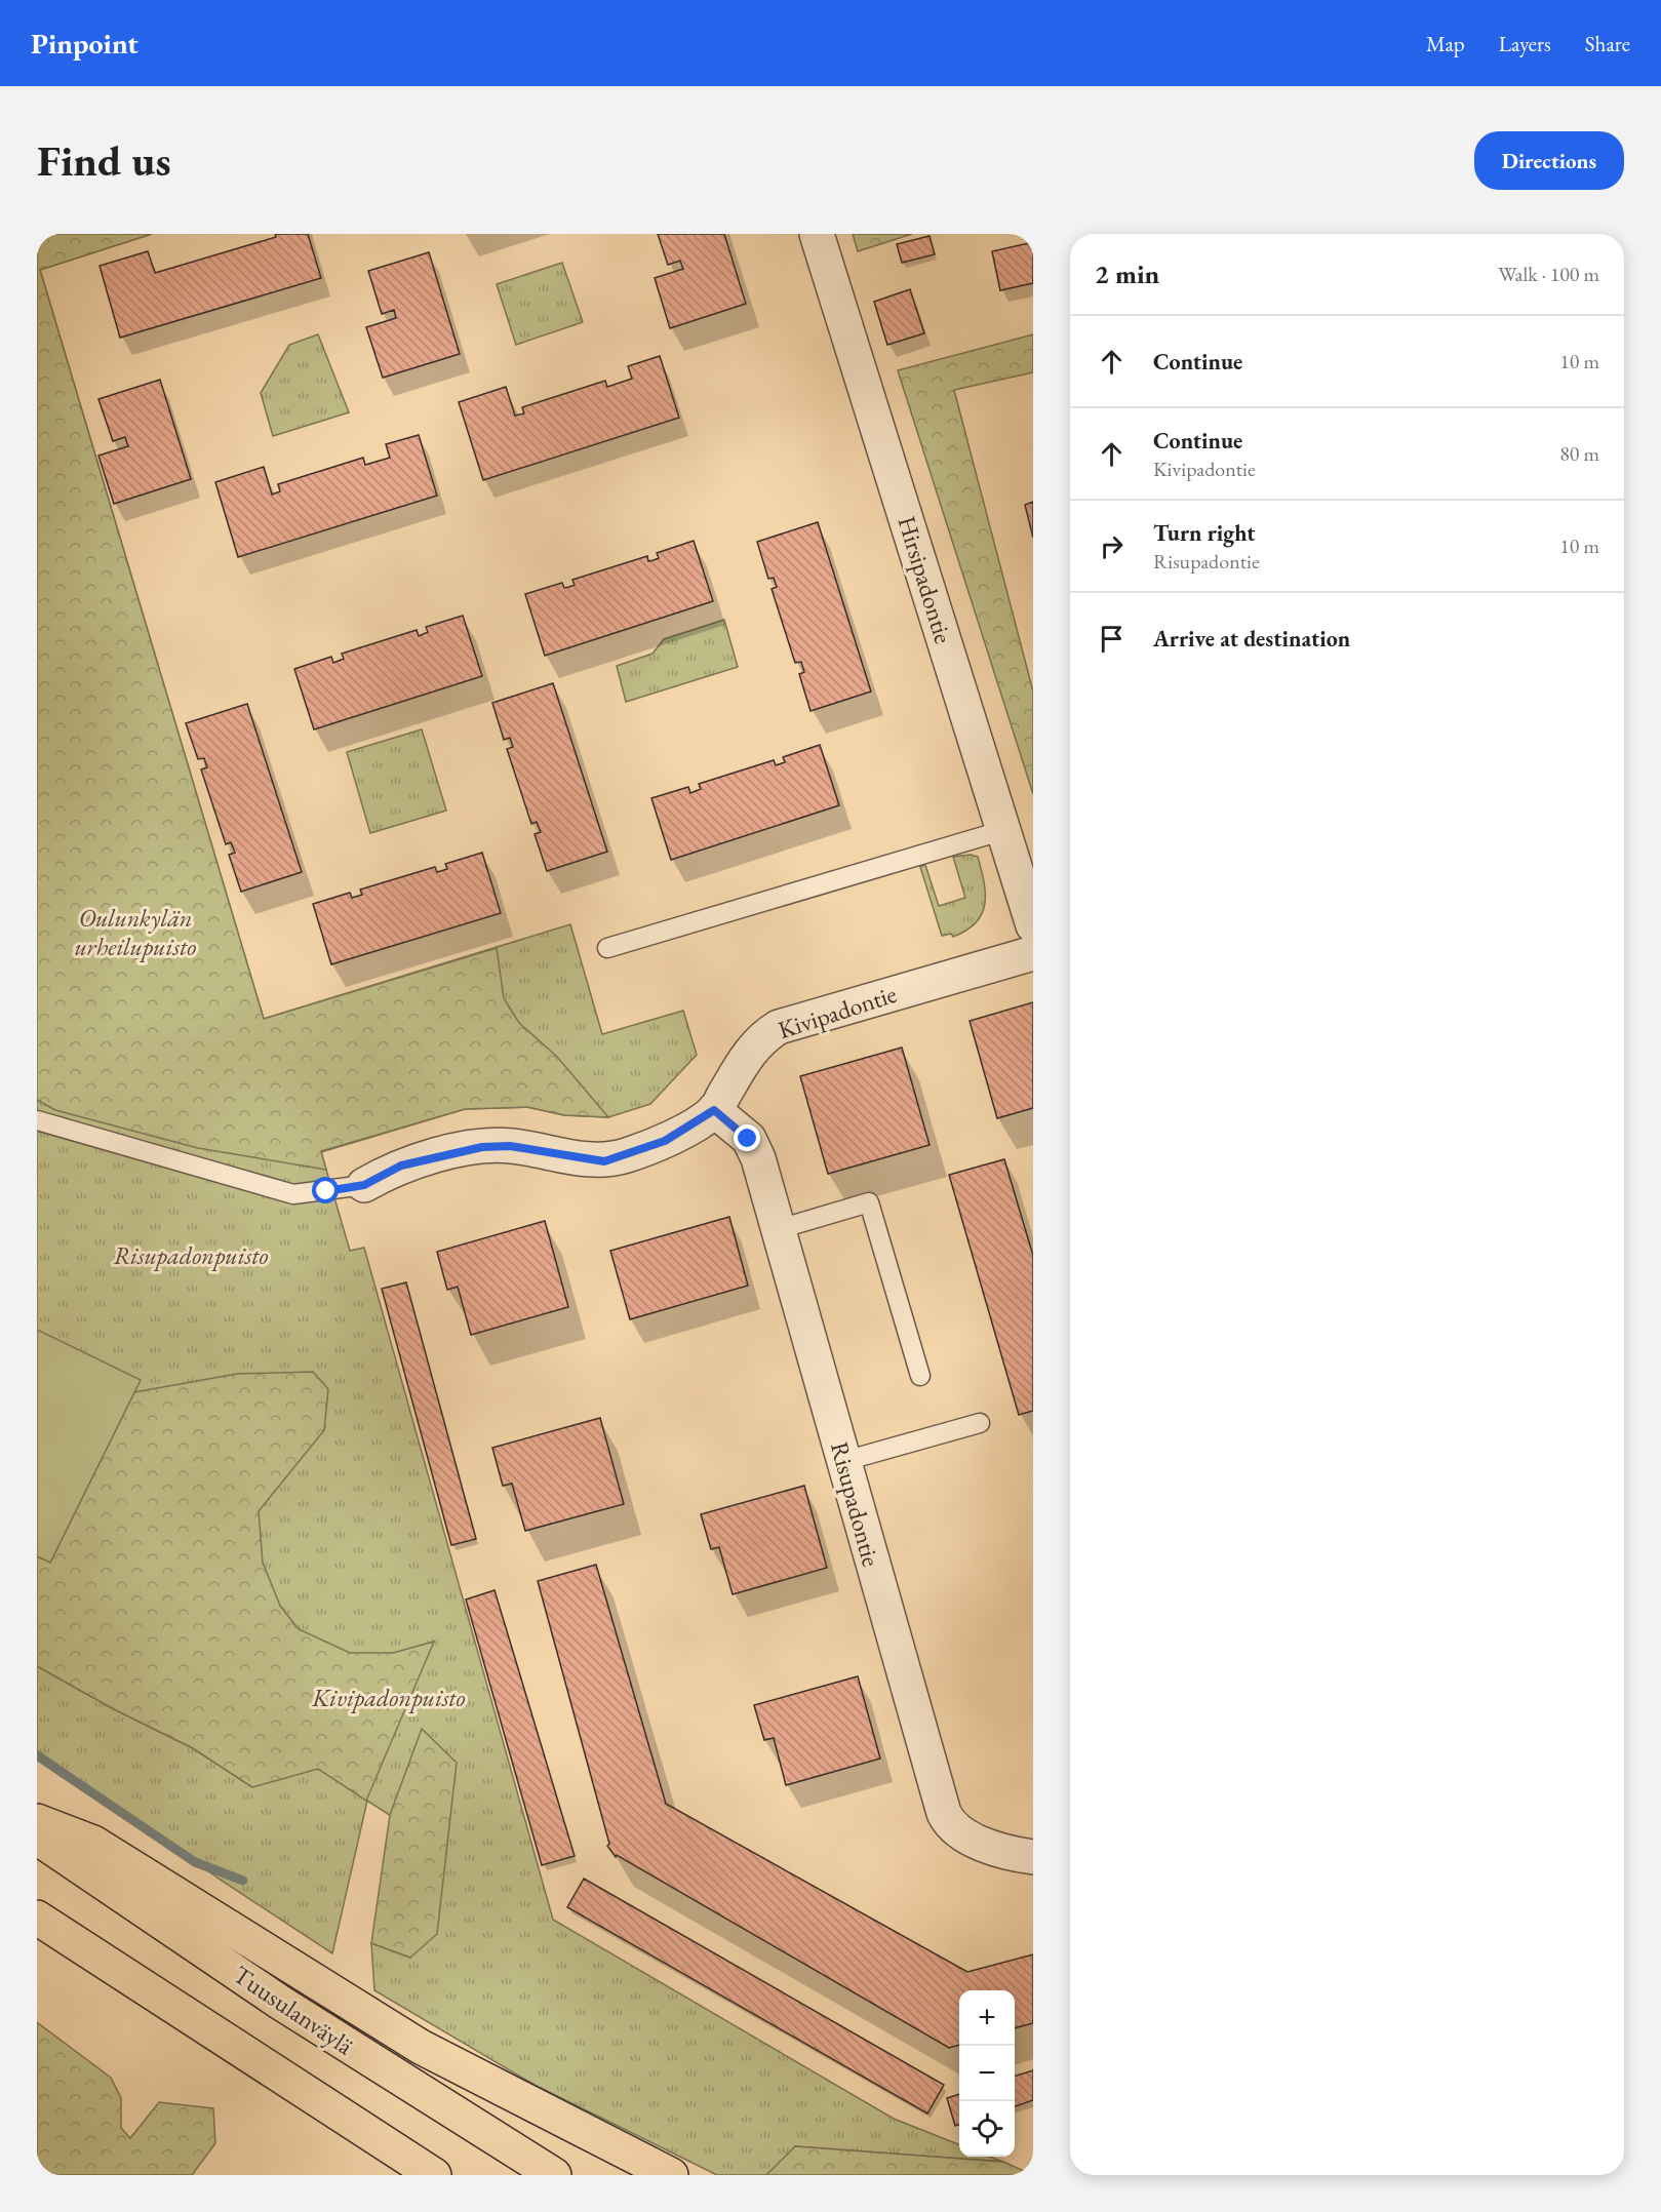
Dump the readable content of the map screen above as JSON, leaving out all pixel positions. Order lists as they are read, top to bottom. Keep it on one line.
{"streets":{"highway":["Tuusulanväylä"],"street":["Hirsipadontie","Kivipadontie","Risupadontie"]},"crossings":[["Kivipadontie","Risupadontie"]],"parks":["Oulunkylän urheilupuisto","Risupadonpuisto","Kivipadonpuisto"],"page":{"header":"Pinpoint","nav":["Map","Layers","Share"],"buttons":"Directions","title":"Find us","heading":["2 min","Walk · 100 m"],"list":[["Continue","10 m"],["Continue","Kivipadontie","80 m"],["Turn right","Risupadontie","10 m"],"Arrive at destination"],"map_buttons":["+","−"]}}
